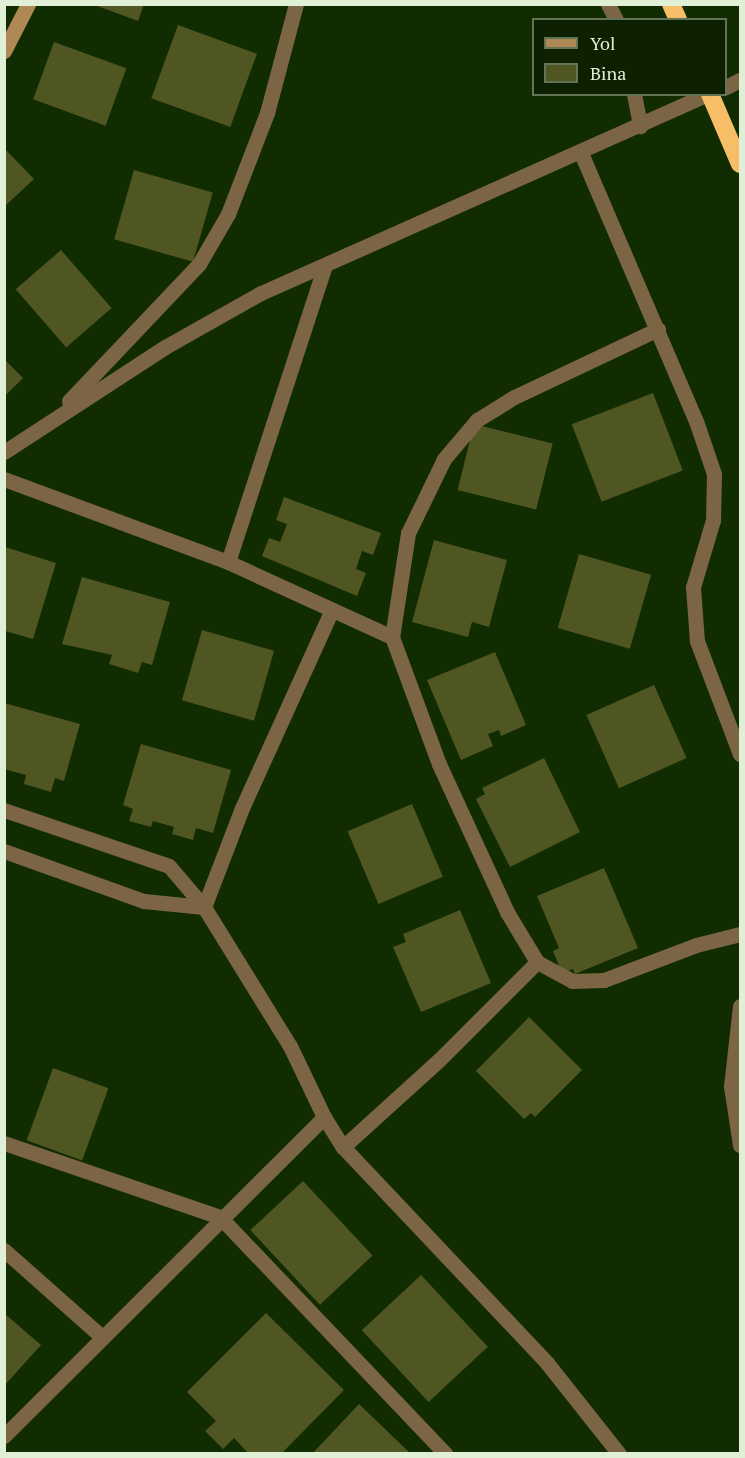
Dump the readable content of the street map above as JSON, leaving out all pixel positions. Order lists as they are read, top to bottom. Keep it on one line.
{"legend":["Yol","Bina"]}
